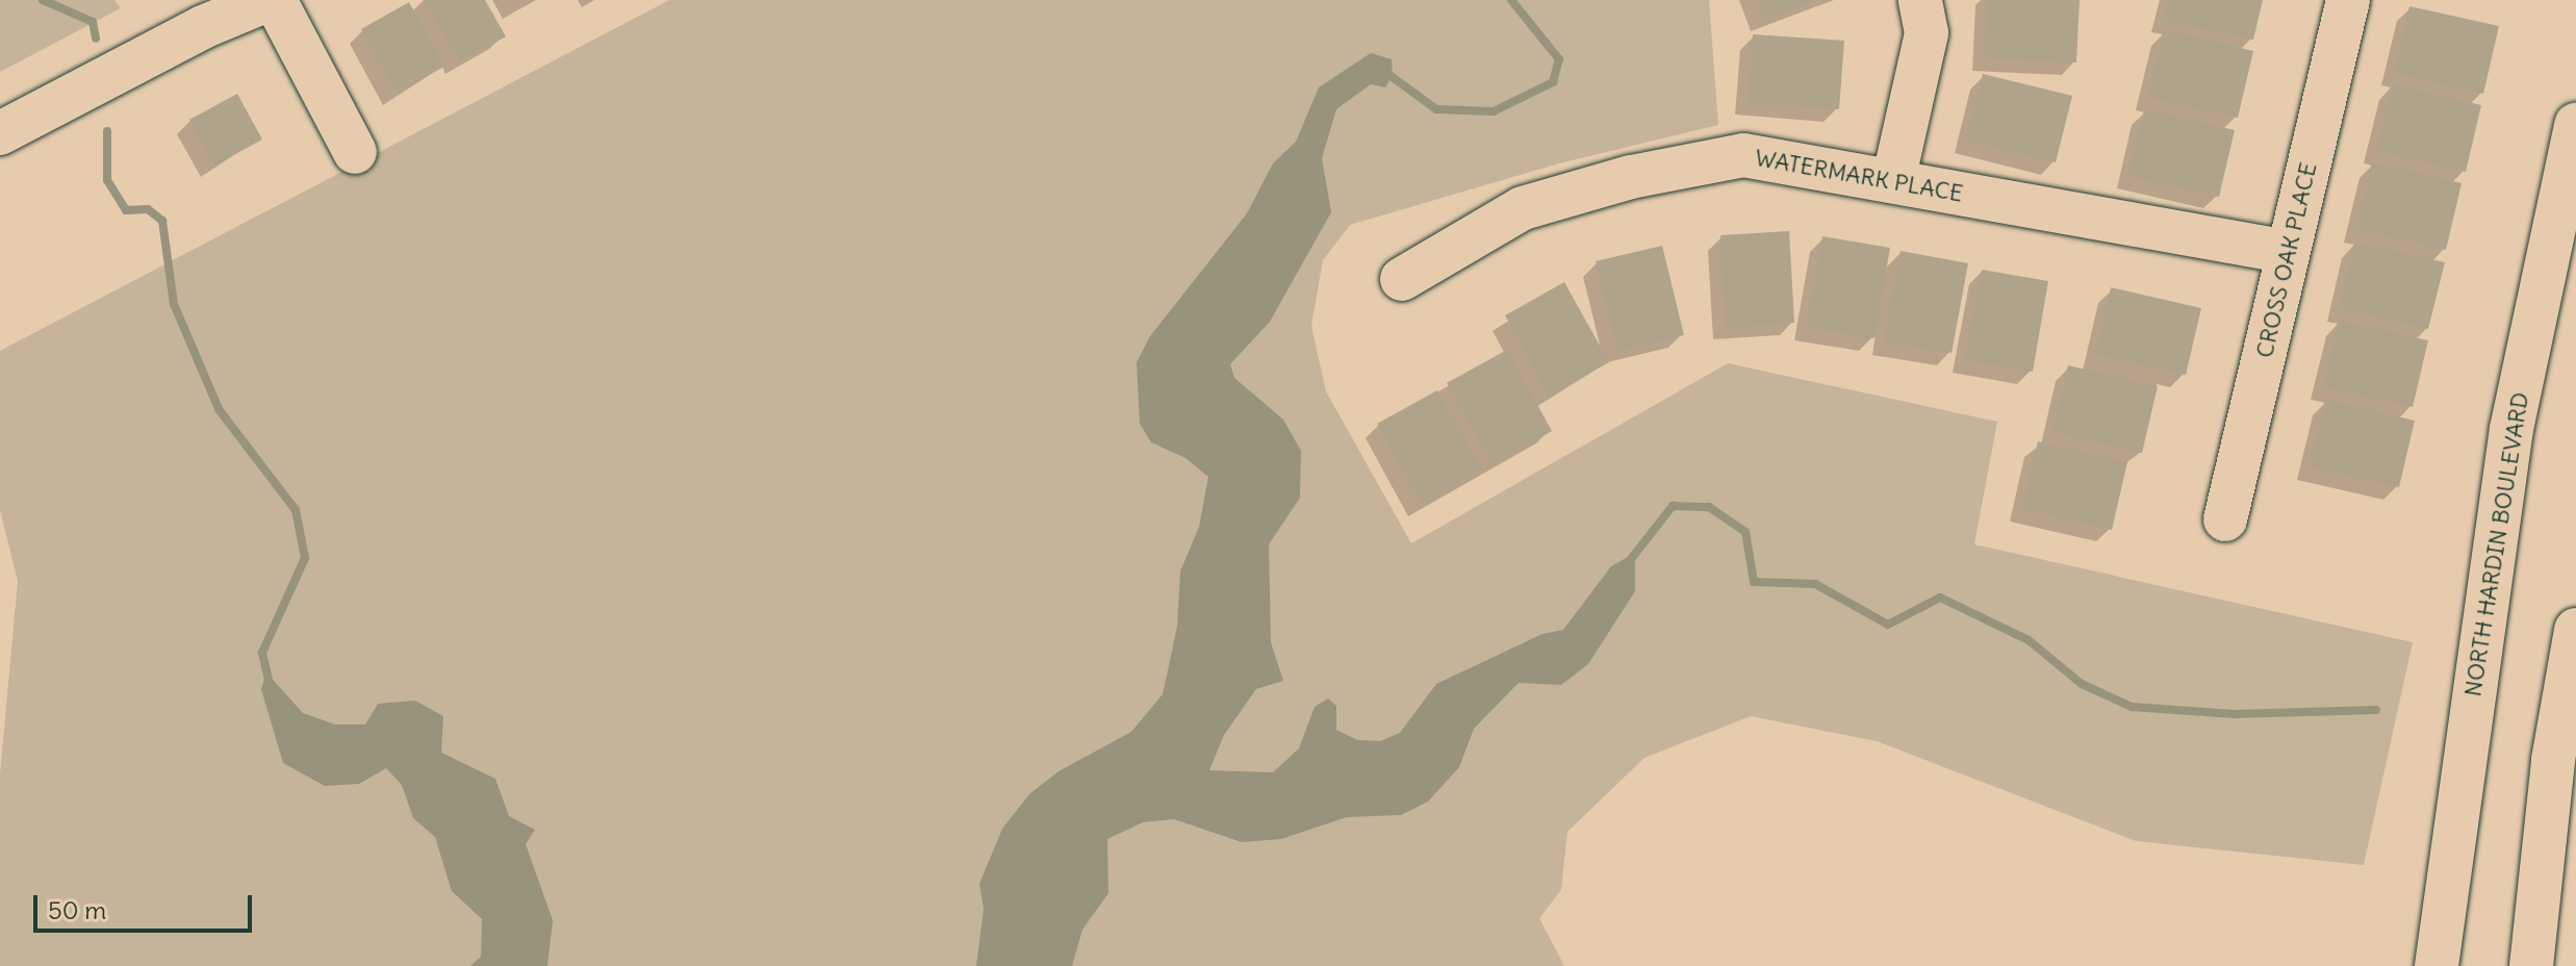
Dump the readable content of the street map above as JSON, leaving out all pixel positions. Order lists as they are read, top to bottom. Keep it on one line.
{"streets":{"street":["WATERMARK PLACE","CROSS OAK PLACE","NORTH HARDIN BOULEVARD"]},"crossings":[["WATERMARK PLACE","CROSS OAK PLACE"]],"scale_bar":"50 m"}
